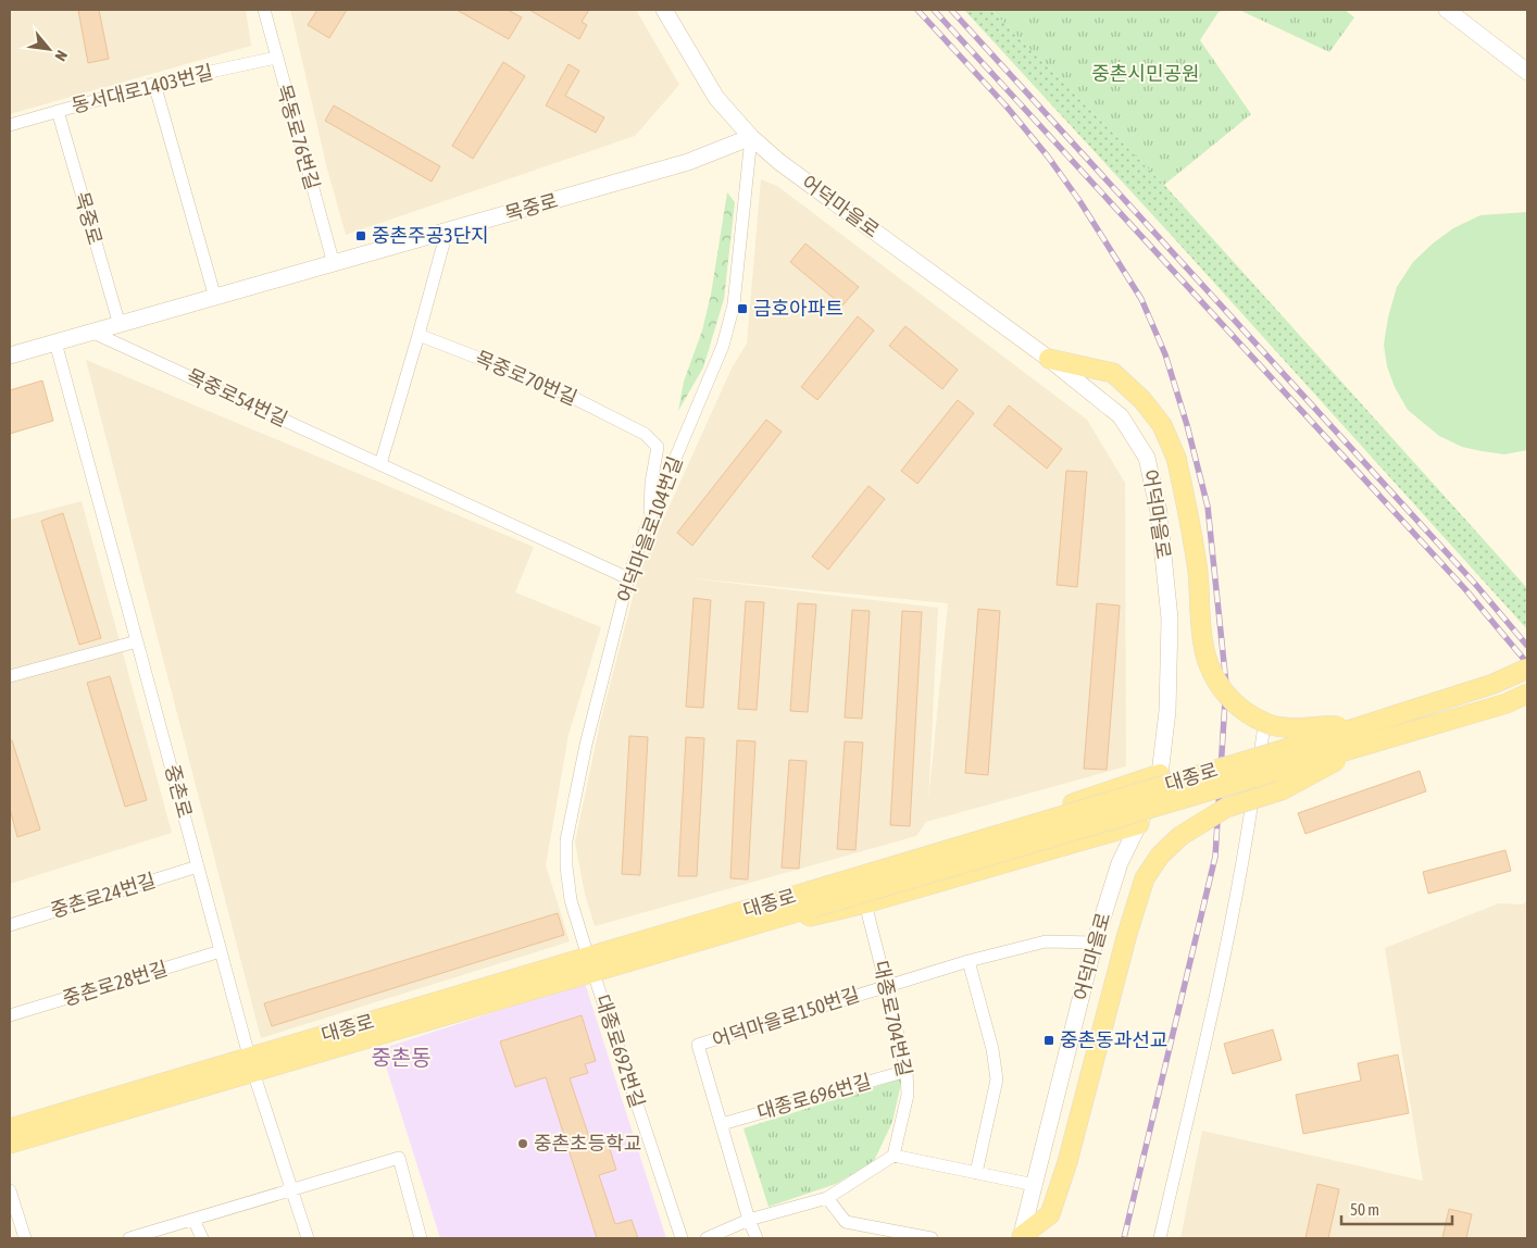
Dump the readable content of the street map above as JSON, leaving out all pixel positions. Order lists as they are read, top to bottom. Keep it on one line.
{"streets":{"main road":["어덕마을로","목중로","대종로"],"street":["동서대로1403번길","목동로76번길","목중로70번길","목중로54번길","어덕마을로104번길","중촌로","중촌로24번길","중촌로28번길","어덕마을로150번길","대종로704번길","대종로692번길","대종로696번길"]},"crossings":[["동서대로1403번길","목동로76번길"],["동서대로1403번길","목중로"],["목동로76번길","목중로"],["어덕마을로","목중로"],["어덕마을로","어덕마을로104번길"],["어덕마을로","어덕마을로150번길"],["목중로","목중로54번길"],["목중로","어덕마을로104번길"],["목중로","중촌로"],["목중로70번길","어덕마을로104번길"],["목중로54번길","어덕마을로104번길"],["어덕마을로104번길","대종로"],["어덕마을로104번길","대종로692번길"],["대종로","중촌로"],["대종로","대종로692번길"],["중촌로","중촌로24번길"],["중촌로","중촌로28번길"],["어덕마을로150번길","대종로704번길"],["어덕마을로150번길","대종로696번길"],["대종로704번길","대종로696번길"]],"districts":["중촌동"],"parks":["중촌시민공원"],"places":{"transit":["중촌주공3단지","금호아파트","중촌동과선교"],"other":["중촌초등학교"]},"scale_bar":"50 m","north":"bottom right"}
